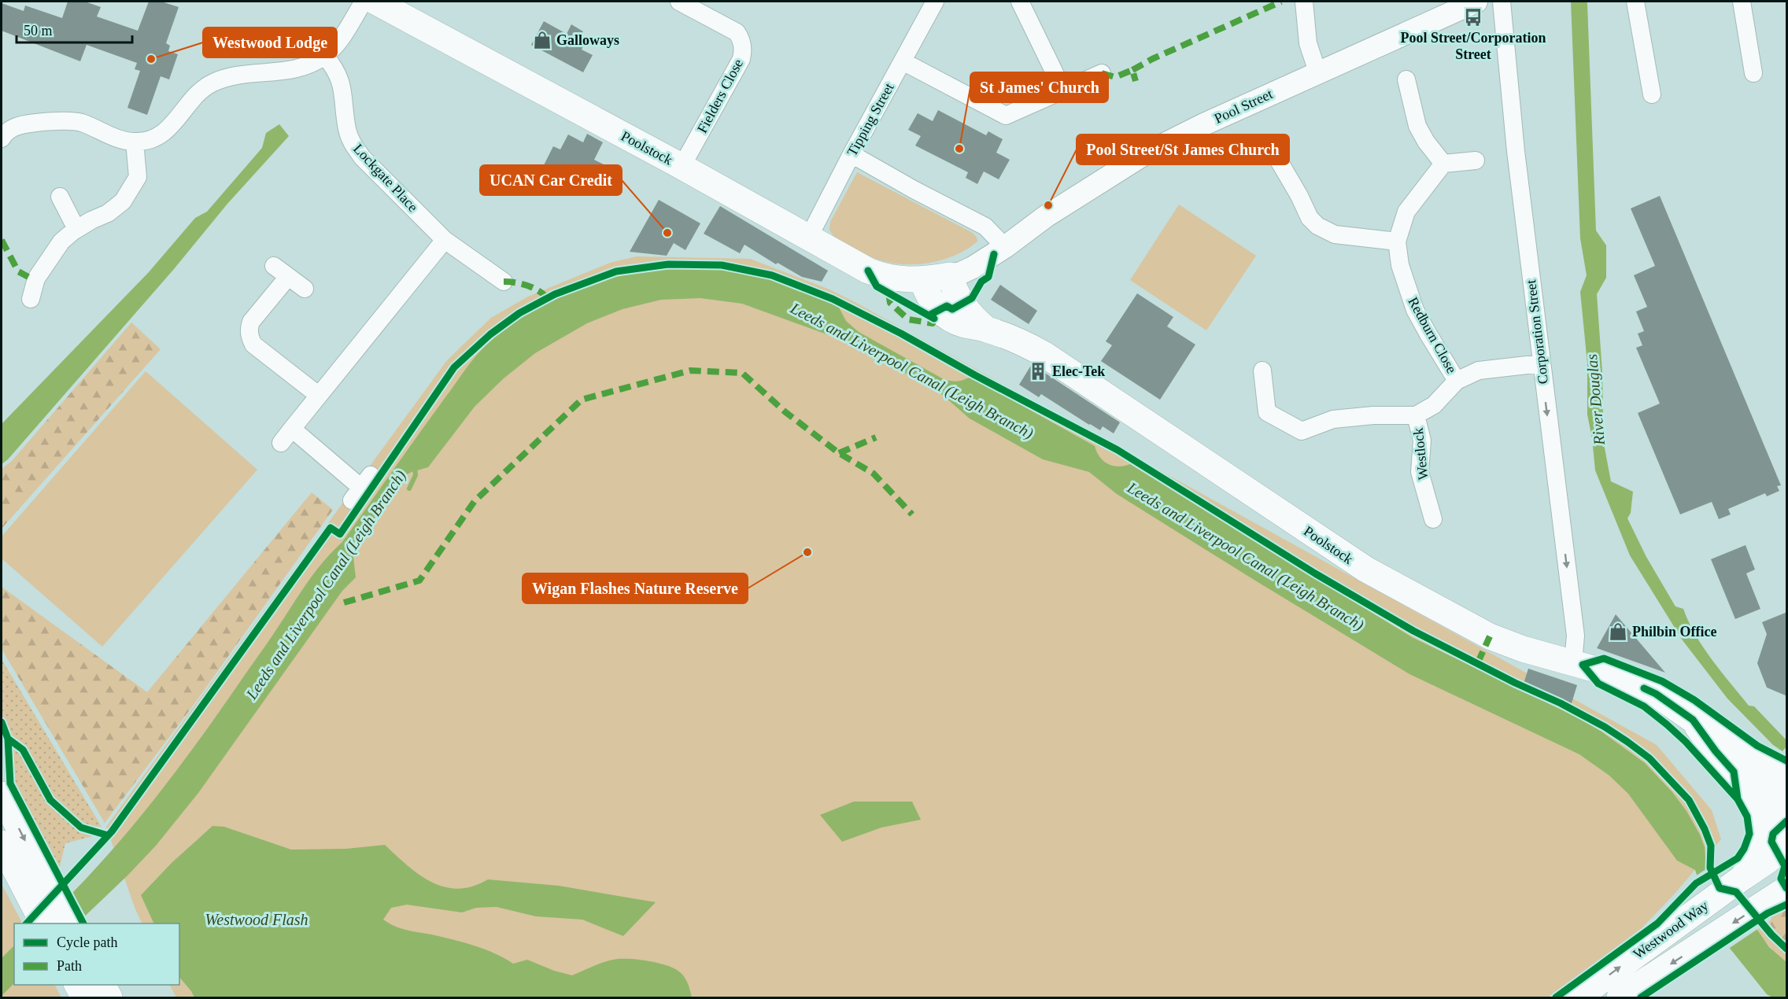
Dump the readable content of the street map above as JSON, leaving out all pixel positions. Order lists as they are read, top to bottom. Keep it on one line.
{"streets":{"main road":["Poolstock","Westwood Way"],"street":["Fielders Close","Pool Street","Tipping Street","Lockgate Place","Corporation Street","Redburn Close","Westlock"]},"crossings":[["Fielders Close","Poolstock"],["Pool Street","Poolstock"],["Tipping Street","Poolstock"],["Poolstock","Corporation Street"]],"one_way":["Corporation Street"],"water":["Leeds and Liverpool Canal (Leigh Branch)","River Douglas","Westwood Flash"],"places":{"bus stop":["Pool Street/Corporation Street"],"shop":["Galloways","Philbin Office"],"other":["Westwood Lodge","St James' Church","Pool Street/St James Church","UCAN Car Credit","Wigan Flashes Nature Reserve"],"building":["Elec-Tek"]},"legend":["Cycle path","Path"],"scale_bar":"50 m"}
